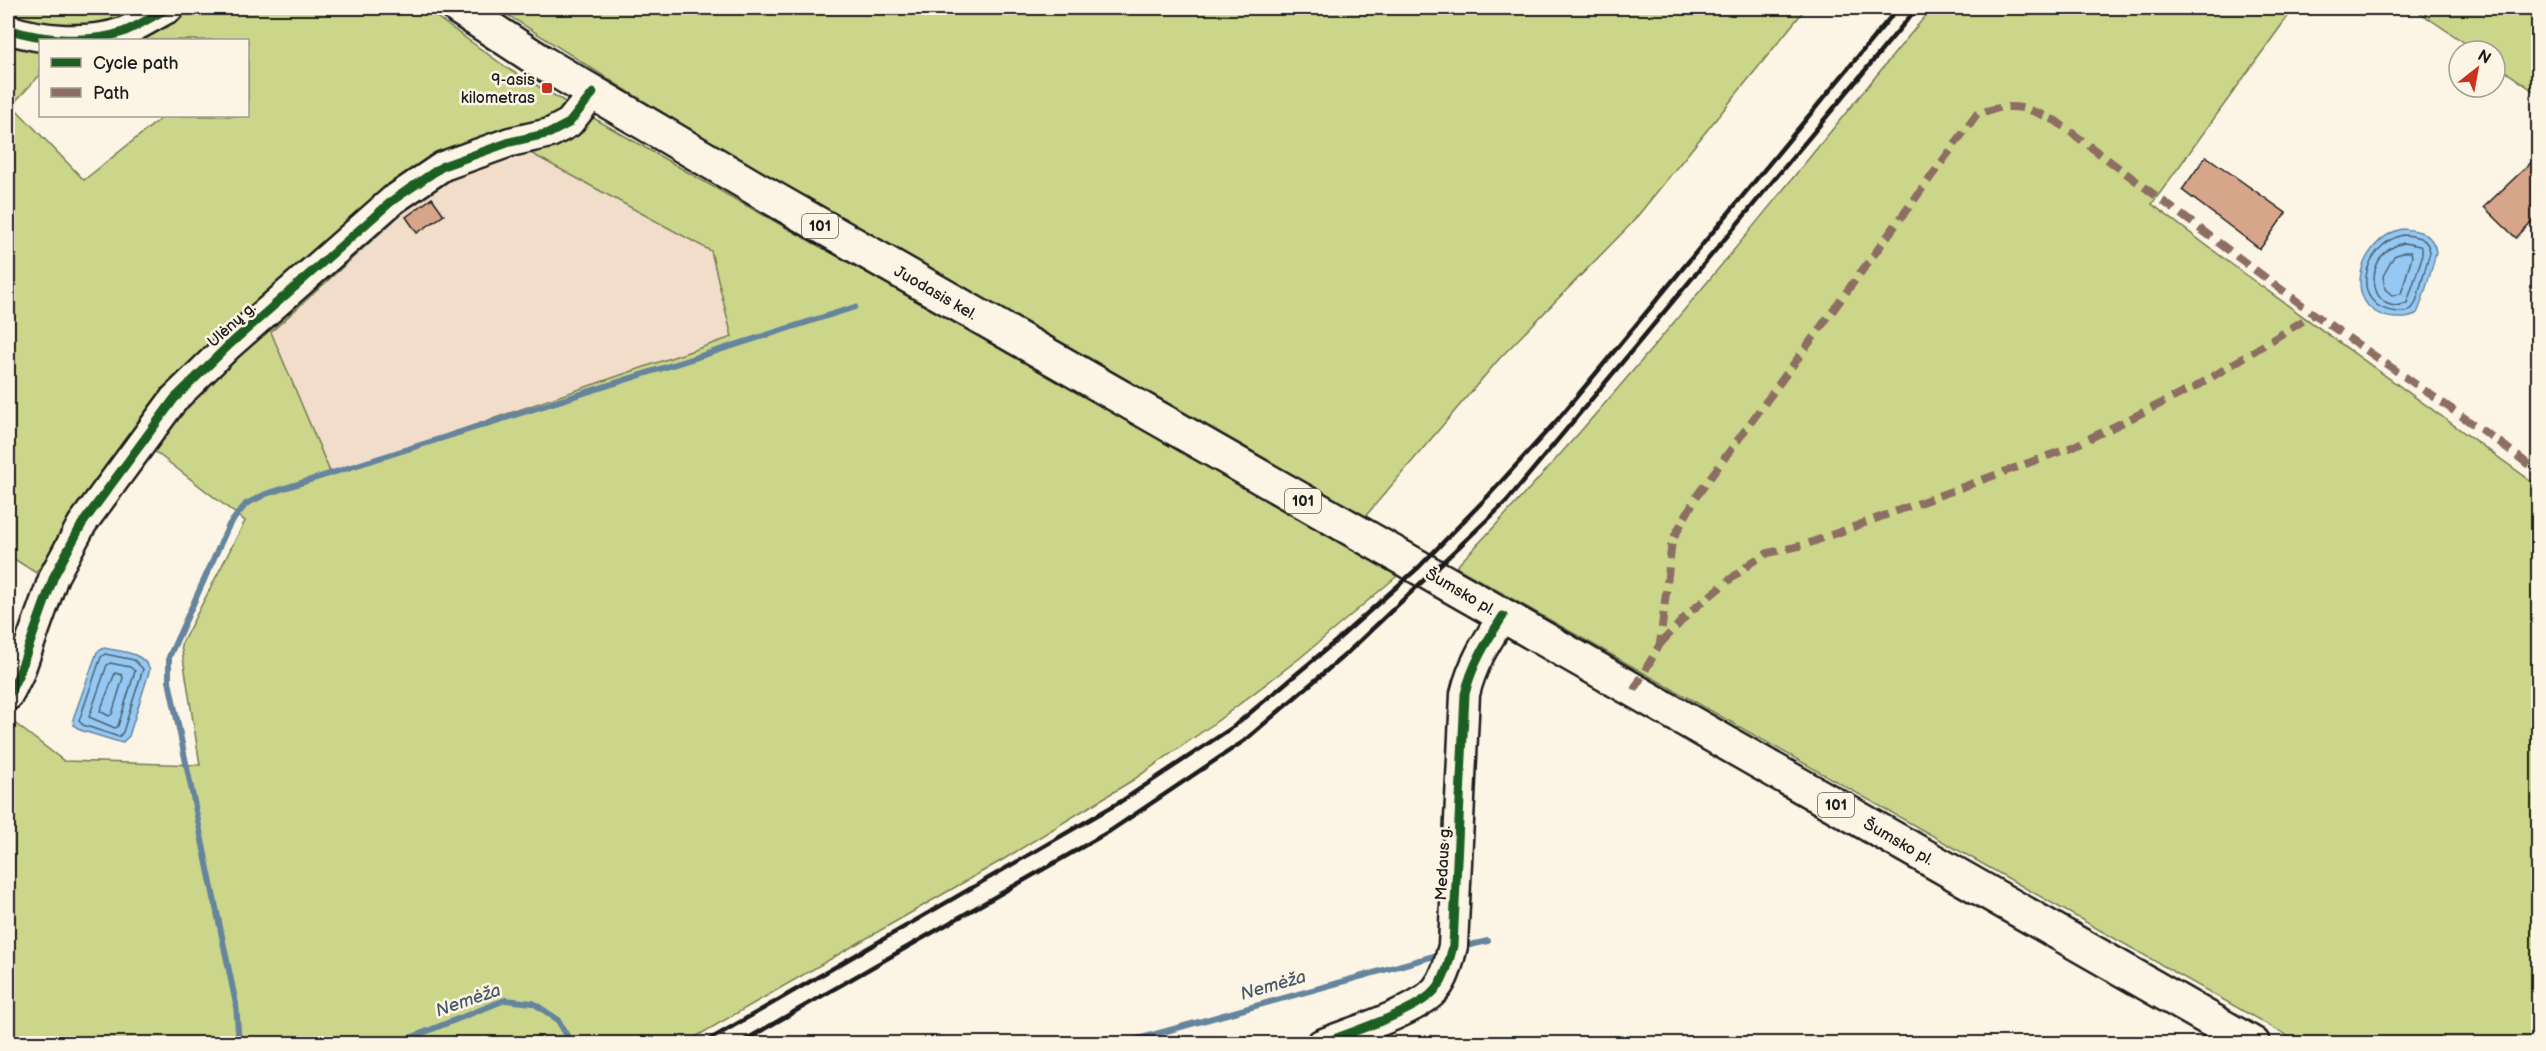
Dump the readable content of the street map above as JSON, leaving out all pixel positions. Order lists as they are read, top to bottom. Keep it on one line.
{"streets":{"main road":["101","Juodasis kel.","Šumsko pl."],"street":["Ulėnų g.","Medaus g."]},"crossings":[["Juodasis kel.","Ulėnų g."],["Juodasis kel.","Šumsko pl."],["Šumsko pl.","Medaus g."]],"water":["Nemėža"],"places":{"transit":["9-asis kilometras"]},"legend":["Cycle path","Path"],"north":"top right"}
